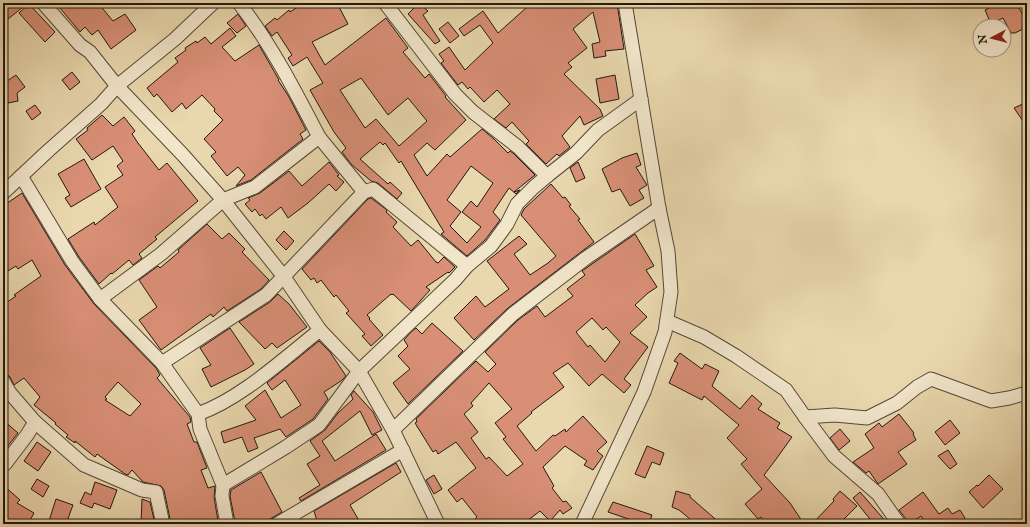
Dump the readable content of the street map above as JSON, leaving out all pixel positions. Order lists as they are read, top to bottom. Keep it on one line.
{"north":"left"}
